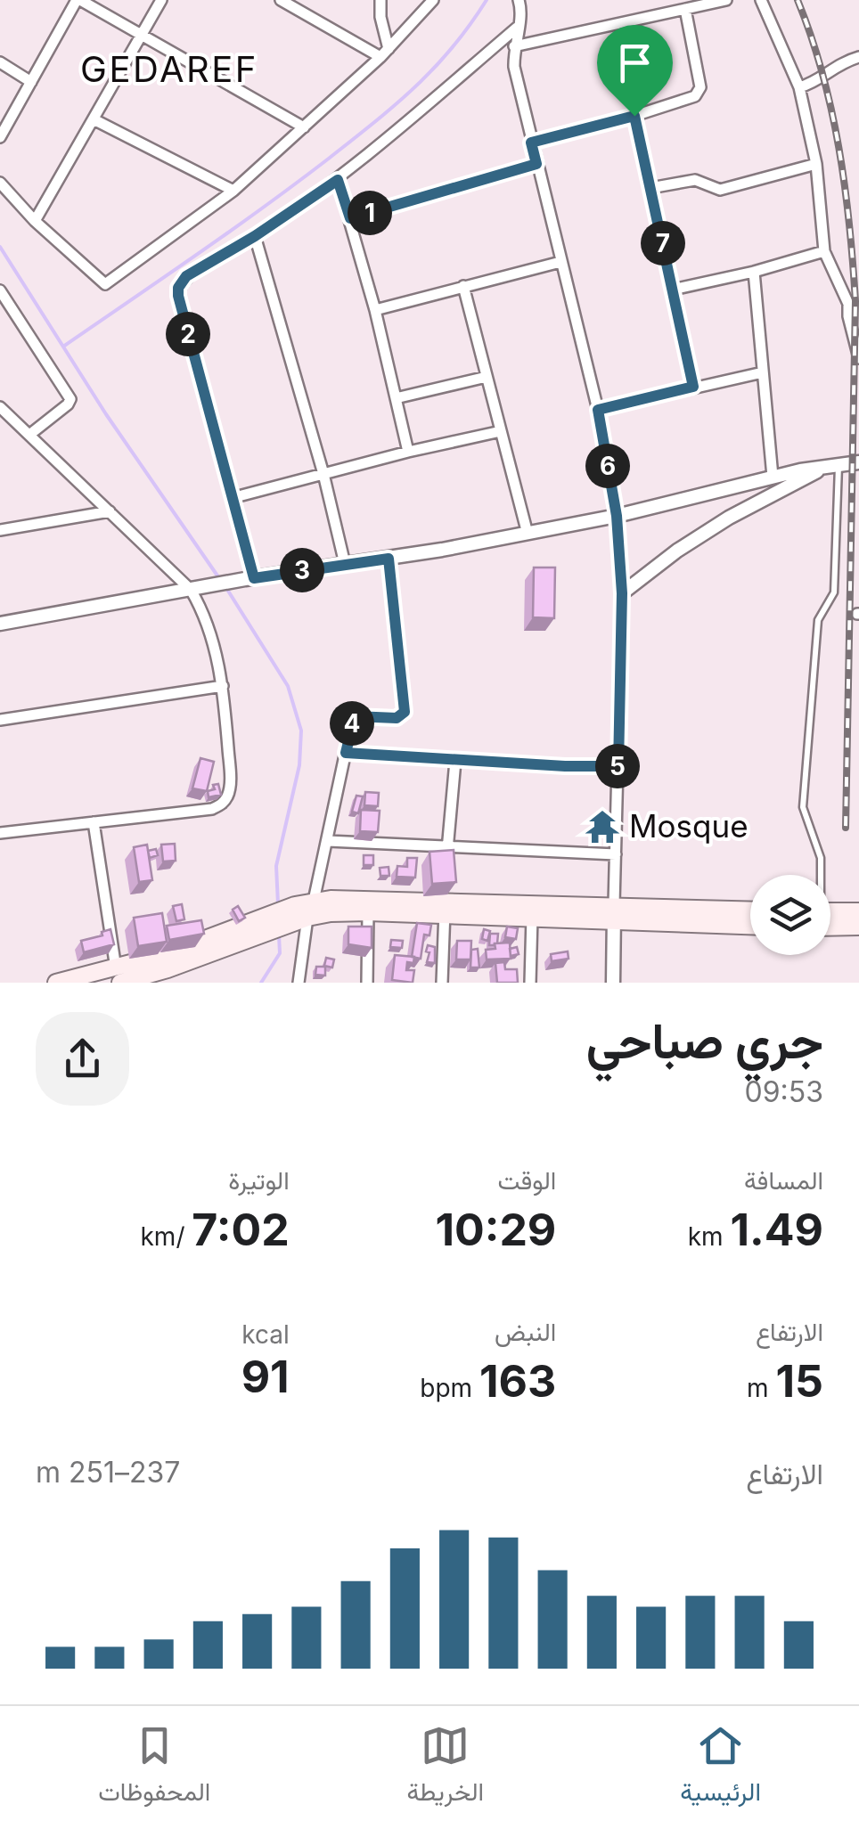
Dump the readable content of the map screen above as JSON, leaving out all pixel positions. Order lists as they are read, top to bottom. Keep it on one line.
{"districts":["GEDAREF"],"places":{"temple":["Mosque"]},"page":{"pins":["1","7","2","6","3","4","5"],"heading":["جري صباحي","09:53"],"stats":[["المسافة","1.49 km"],["الوقت","10:29"],["الوتيرة","7:02 /km"],["الارتفاع","15 m"],["النبض","163 bpm"],["kcal","91"]],"chart":["الارتفاع","237–251 m"],"tabs":["الرئيسية","الخريطة","المحفوظات"]}}
